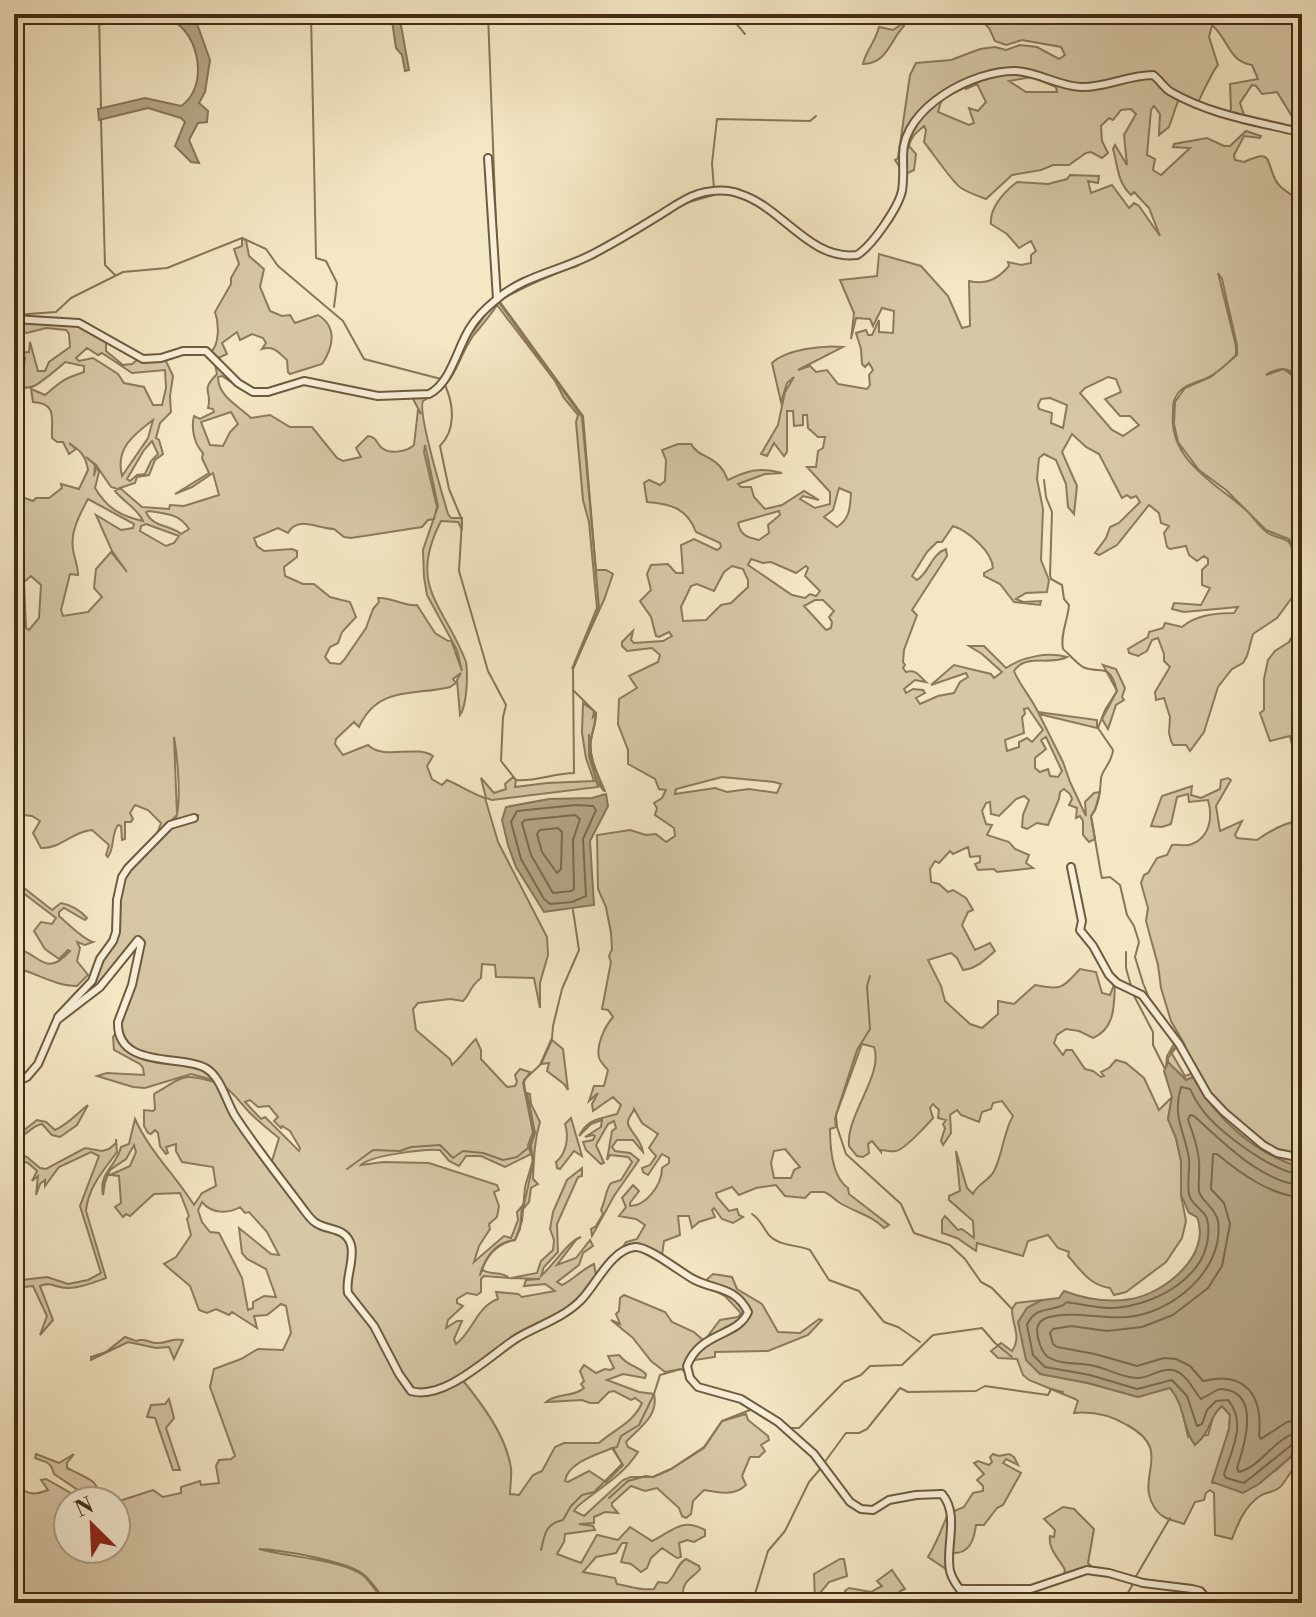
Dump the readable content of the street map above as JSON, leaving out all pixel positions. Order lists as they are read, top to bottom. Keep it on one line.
{"north":"top left"}
